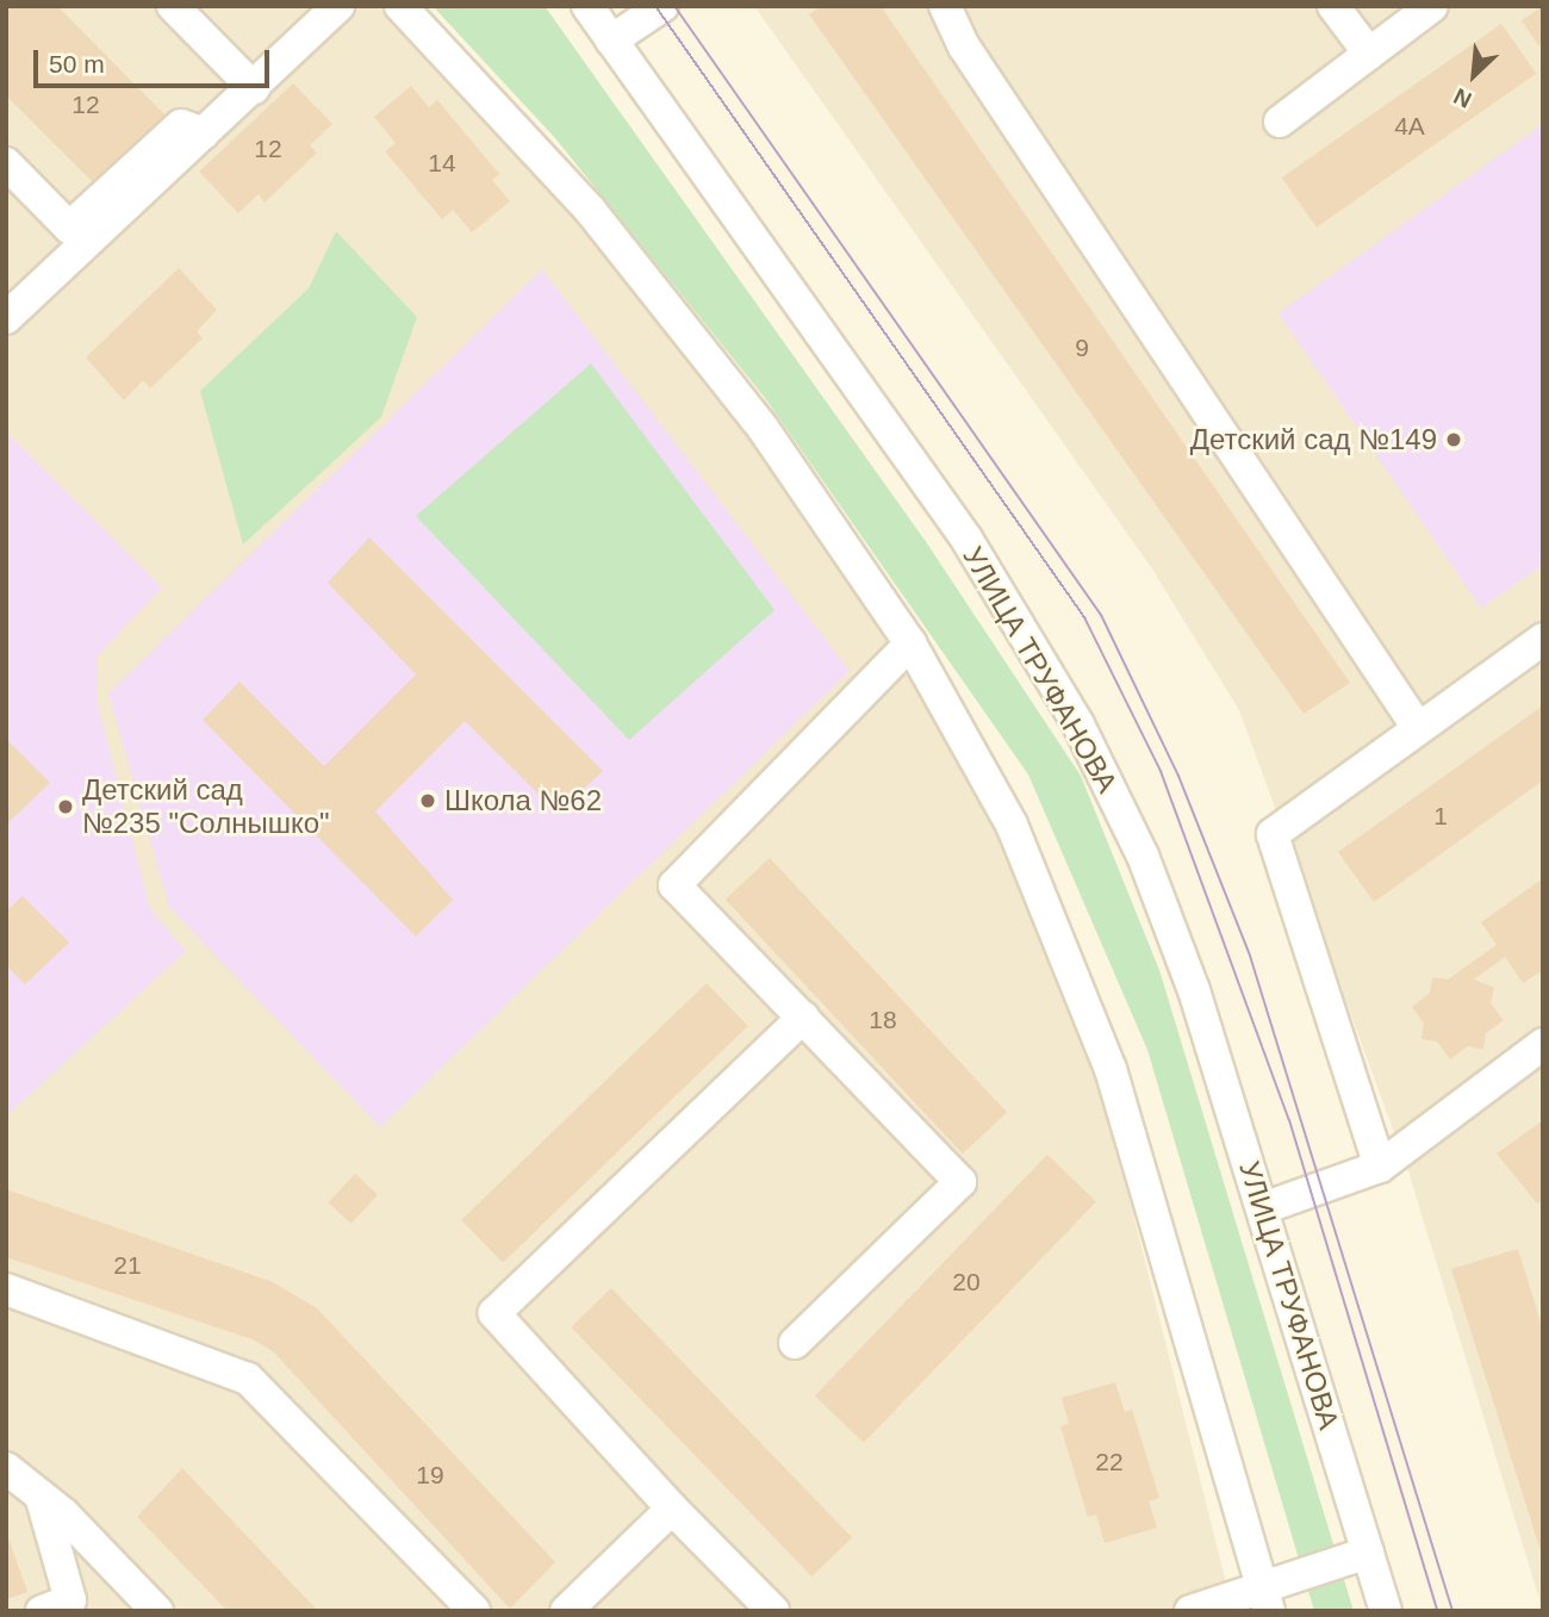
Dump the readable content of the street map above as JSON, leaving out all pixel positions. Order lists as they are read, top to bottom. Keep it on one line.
{"streets":{"street":["УЛИЦА ТРУФАНОВА"]},"places":["Детский сад №149","Школа №62","Детский сад №235 \"Солнышко\""],"house_numbers":["12","4А","12","14","9","1","18","21","20","22","19"],"scale_bar":"50 m","north":"bottom left"}
